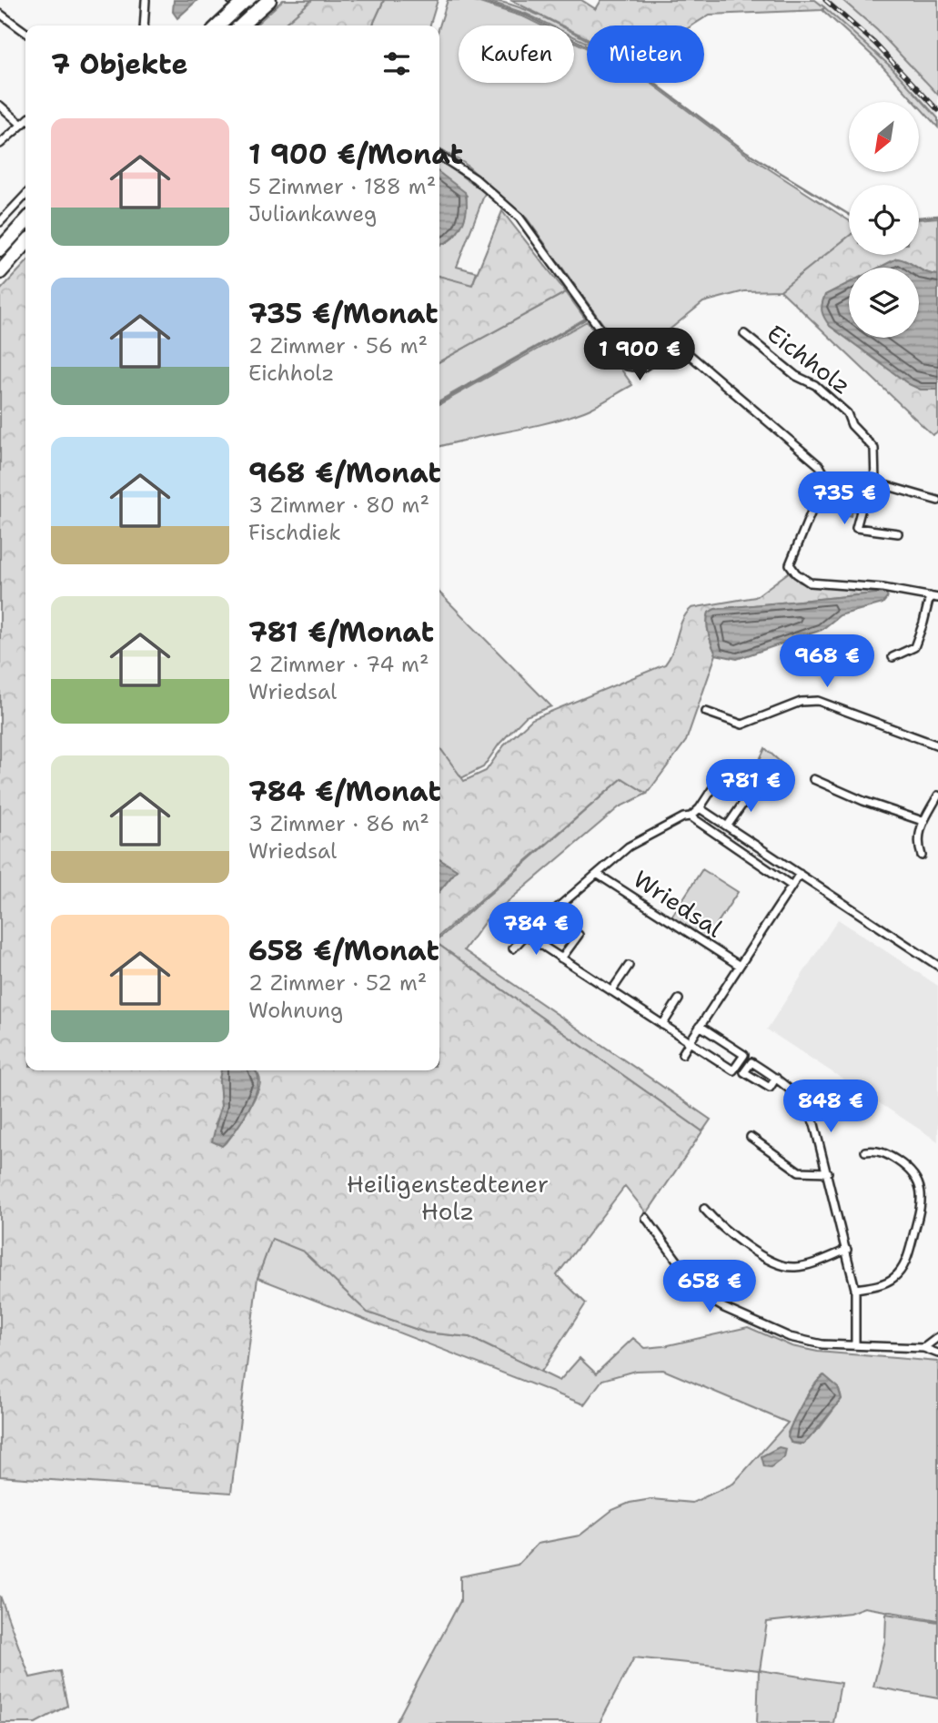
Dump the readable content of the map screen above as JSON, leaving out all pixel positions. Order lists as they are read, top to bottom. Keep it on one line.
{"streets":{"street":["Eichholz","Wriedsal"]},"parks":["Heiligenstedtener Holz"],"north":"bottom left","page":{"chip":["Kaufen","Mieten"],"heading":"7 Objekte","list":[{"name":"1 900 €/Monat","note":"5 Zimmer · 188 m² · Juliankaweg"},{"name":"735 €/Monat","note":"2 Zimmer · 56 m² · Eichholz"},{"name":"968 €/Monat","note":"3 Zimmer · 80 m² · Fischdiek"},{"name":"781 €/Monat","note":"2 Zimmer · 74 m² · Wriedsal"},{"name":"784 €/Monat","note":"3 Zimmer · 86 m² · Wriedsal"},{"name":"658 €/Monat","note":"2 Zimmer · 52 m² · Wohnung"}],"price":["1 900 €","735 €","968 €","781 €","784 €","848 €","658 €"]}}
